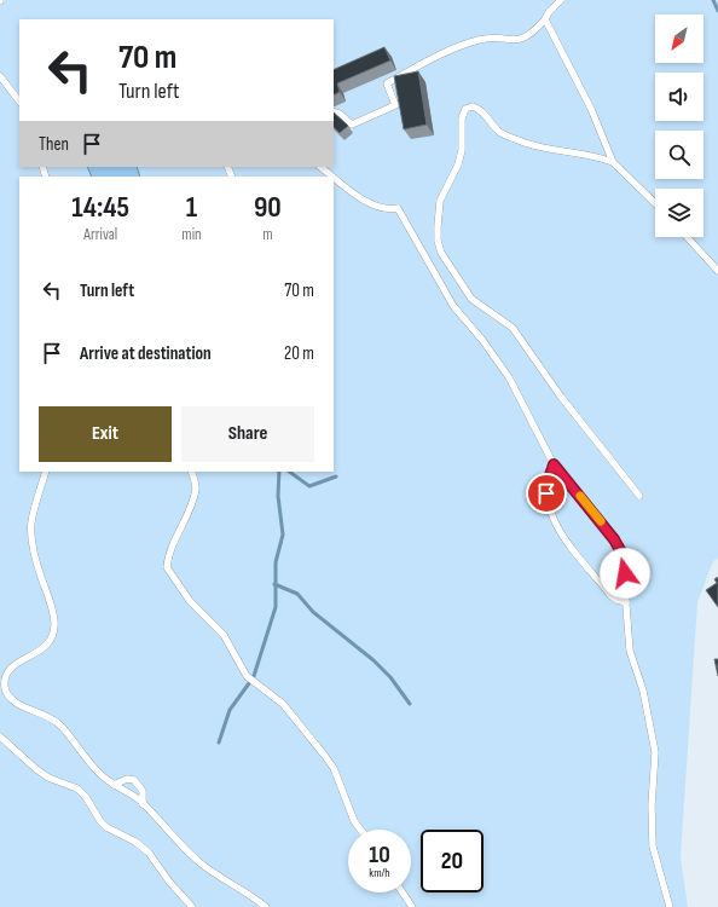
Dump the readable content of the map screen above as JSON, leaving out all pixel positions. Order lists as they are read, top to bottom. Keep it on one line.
{"north":"bottom left","page":{"turn":["70 m","Turn left"],"then":"Then","eta":["14:45","Arrival","1","min","90","m"],"list":[{"name":"Turn left","value":"70 m"},{"name":"Arrive at destination","value":"20 m"}],"buttons":["Exit","Share"],"speed":"10 km/h","limit":"20"}}
